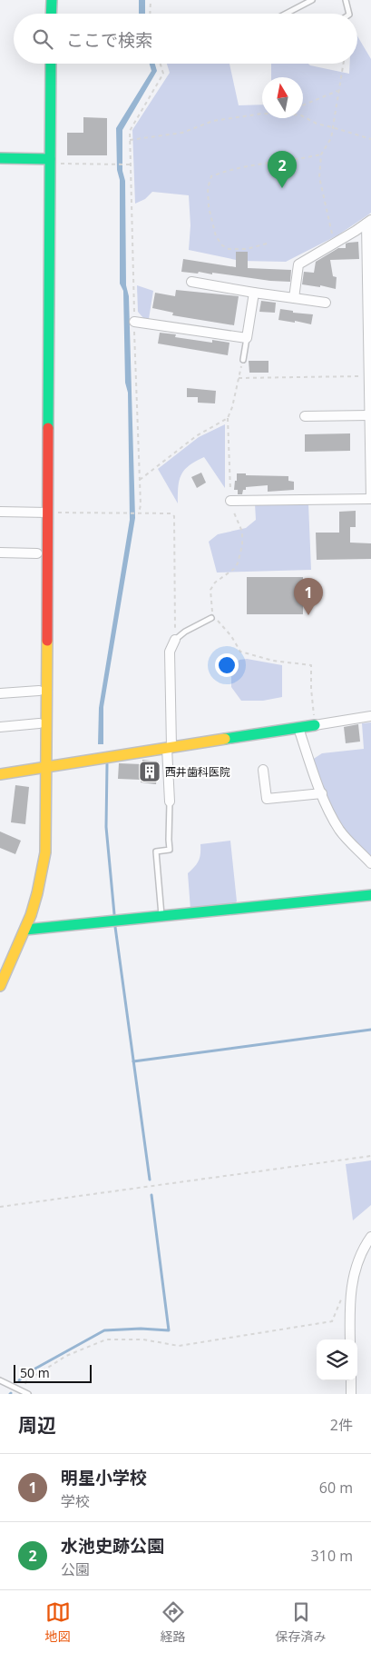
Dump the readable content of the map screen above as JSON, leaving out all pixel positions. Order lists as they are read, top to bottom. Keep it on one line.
{"places":{"building":["西井歯科医院"]},"scale_bar":"50 m","north":"top","page":{"search":"ここで検索","pins":["2","1"],"scale":"50 m","heading":["周辺","2件"],"list":[{"mark":"1","name":"明星小学校","note":"学校","value":"60 m"},{"mark":"2","name":"水池史跡公園","note":"公園","value":"310 m"}],"nav":["地図","経路","保存済み"]}}
